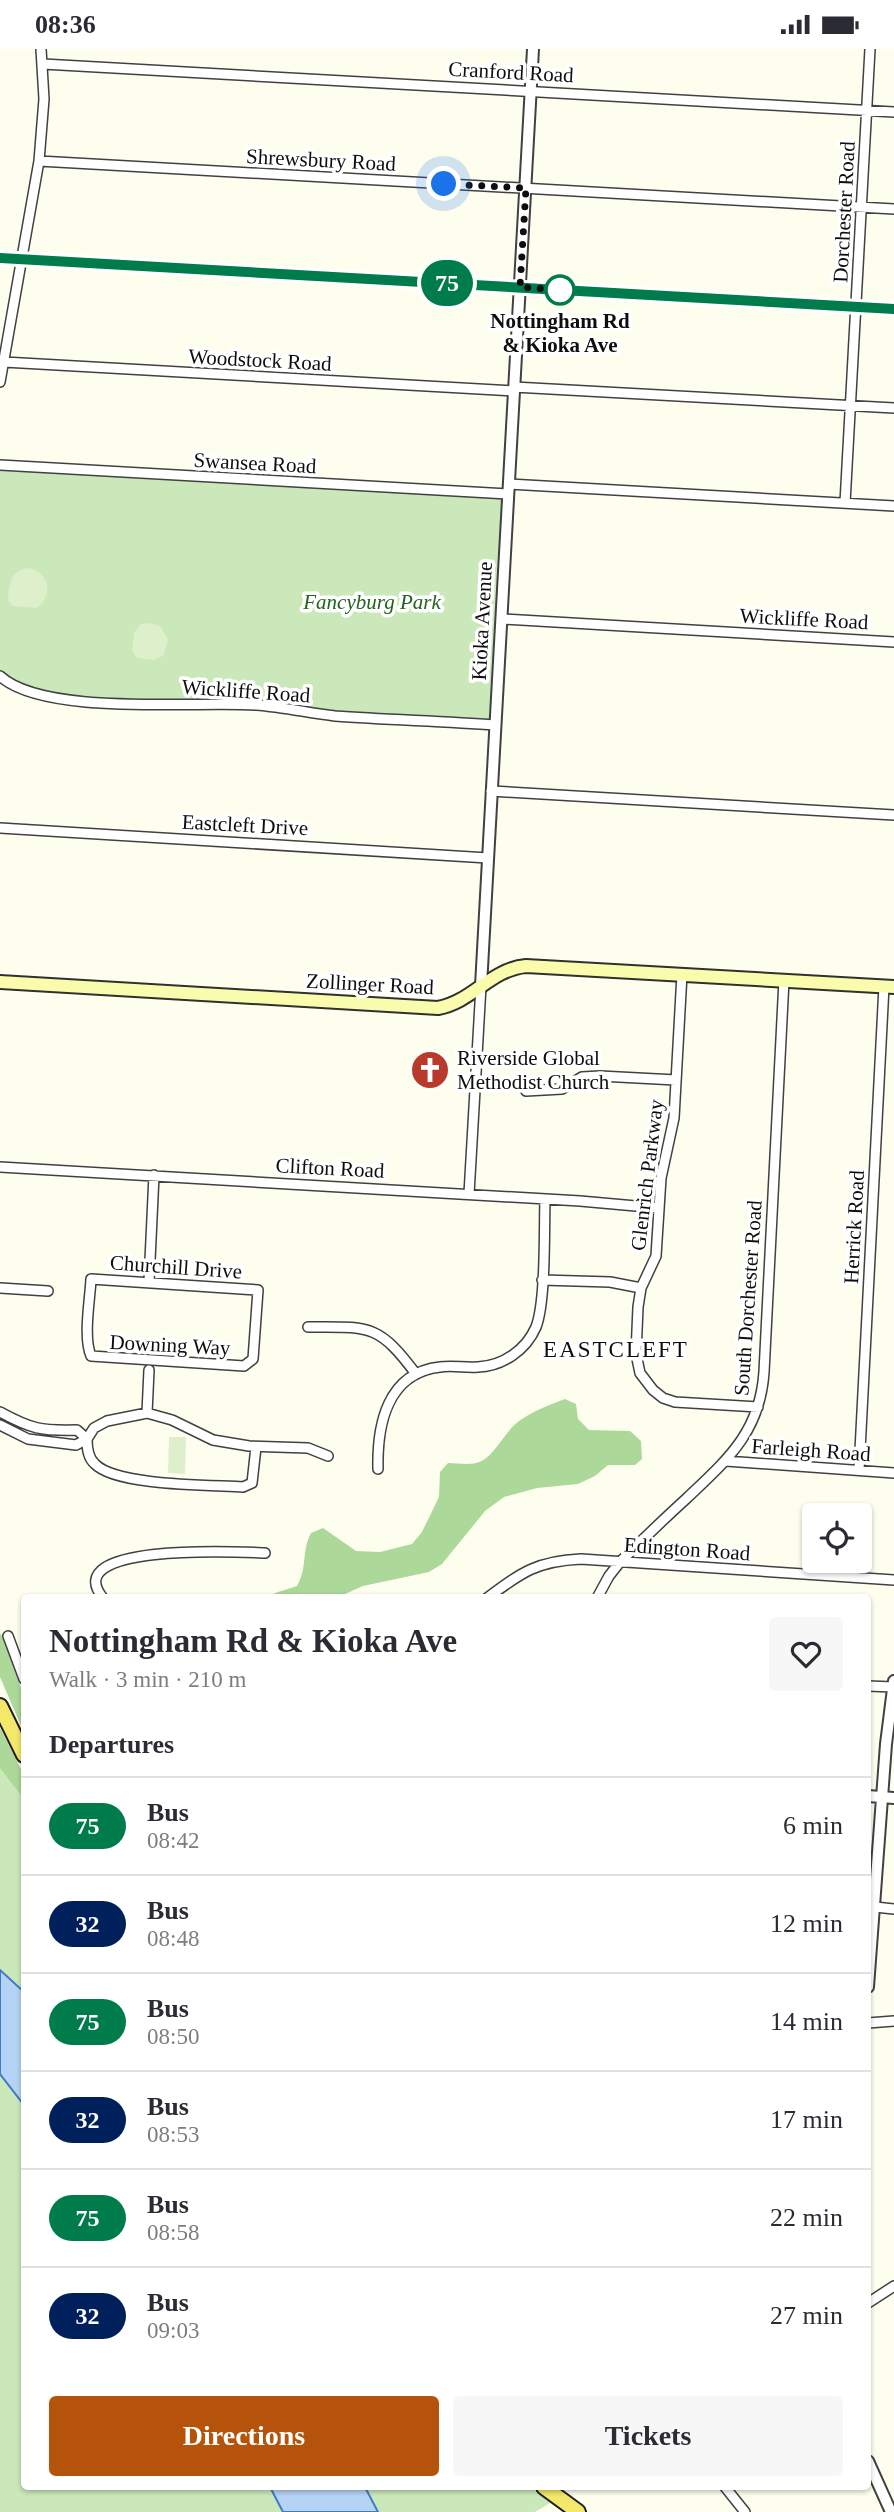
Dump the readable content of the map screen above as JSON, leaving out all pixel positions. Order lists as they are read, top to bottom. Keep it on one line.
{"streets":{"main road":["Zollinger Road"],"street":["Cranford Road","Shrewsbury Road","Dorchester Road","Woodstock Road","Swansea Road","Wickliffe Road","Kioka Avenue","Eastcleft Drive","Clifton Road","Glenrich Parkway","Herrick Road","Churchill Drive","South Dorchester Road","Downing Way","Farleigh Road","Edington Road"]},"crossings":[["Cranford Road","Dorchester Road"],["Cranford Road","Kioka Avenue"],["Shrewsbury Road","Dorchester Road"],["Shrewsbury Road","Kioka Avenue"],["Dorchester Road","Woodstock Road"],["Dorchester Road","Swansea Road"],["Woodstock Road","Kioka Avenue"],["Swansea Road","Kioka Avenue"],["Wickliffe Road","Kioka Avenue"],["Kioka Avenue","Eastcleft Drive"],["Kioka Avenue","Zollinger Road"],["Kioka Avenue","Clifton Road"],["Zollinger Road","Glenrich Parkway"],["Zollinger Road","Herrick Road"],["Zollinger Road","South Dorchester Road"],["Clifton Road","Glenrich Parkway"],["Glenrich Parkway","South Dorchester Road"],["Herrick Road","Farleigh Road"],["Churchill Drive","Downing Way"],["South Dorchester Road","Farleigh Road"],["South Dorchester Road","Edington Road"]],"districts":["EASTCLEFT"],"parks":["Fancyburg Park"],"places":{"other":["Nottingham Rd & Kioka Ave"],"church":["Riverside Global Methodist Church"]},"lines":["bus line 75"],"page":{"status":"08:36","on_map":"75","heading":[["Nottingham Rd & Kioka Ave","Walk · 3 min · 210 m"],"Departures"],"list":[{"mark":"75","name":"Bus","note":"08:42","value":"6 min"},{"mark":"32","name":"Bus","note":"08:48","value":"12 min"},{"mark":"75","name":"Bus","note":"08:50","value":"14 min"},{"mark":"32","name":"Bus","note":"08:53","value":"17 min"},{"mark":"75","name":"Bus","note":"08:58","value":"22 min"},{"mark":"32","name":"Bus","note":"09:03","value":"27 min"}],"buttons":["Directions","Tickets"]}}
